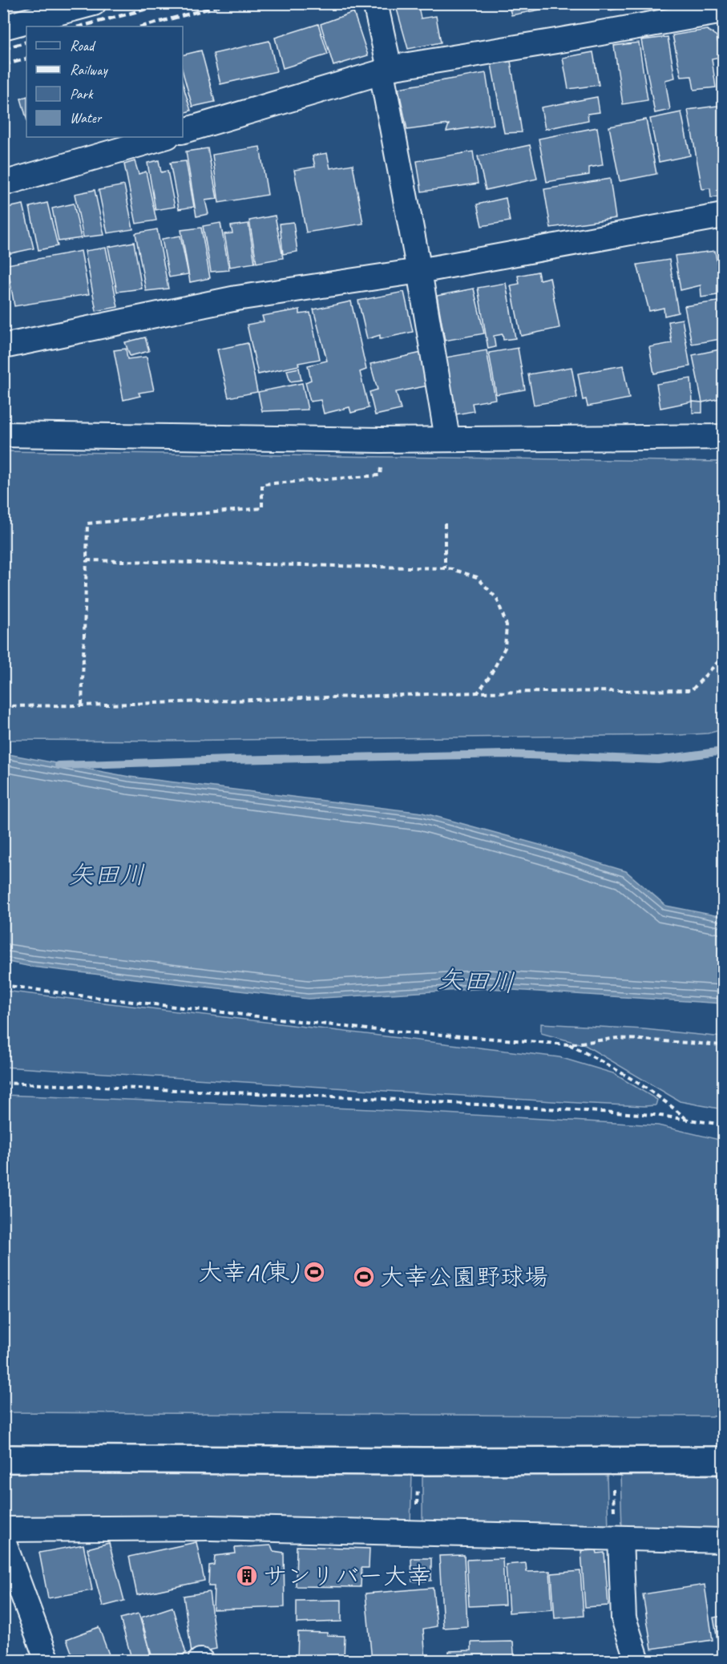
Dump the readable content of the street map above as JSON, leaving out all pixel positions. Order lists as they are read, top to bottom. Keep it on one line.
{"water":["矢田川"],"places":{"sports":["大幸A(東)","大幸公園野球場"],"building":["サンリバー大幸"]},"legend":["Road","Railway","Park","Water"]}
